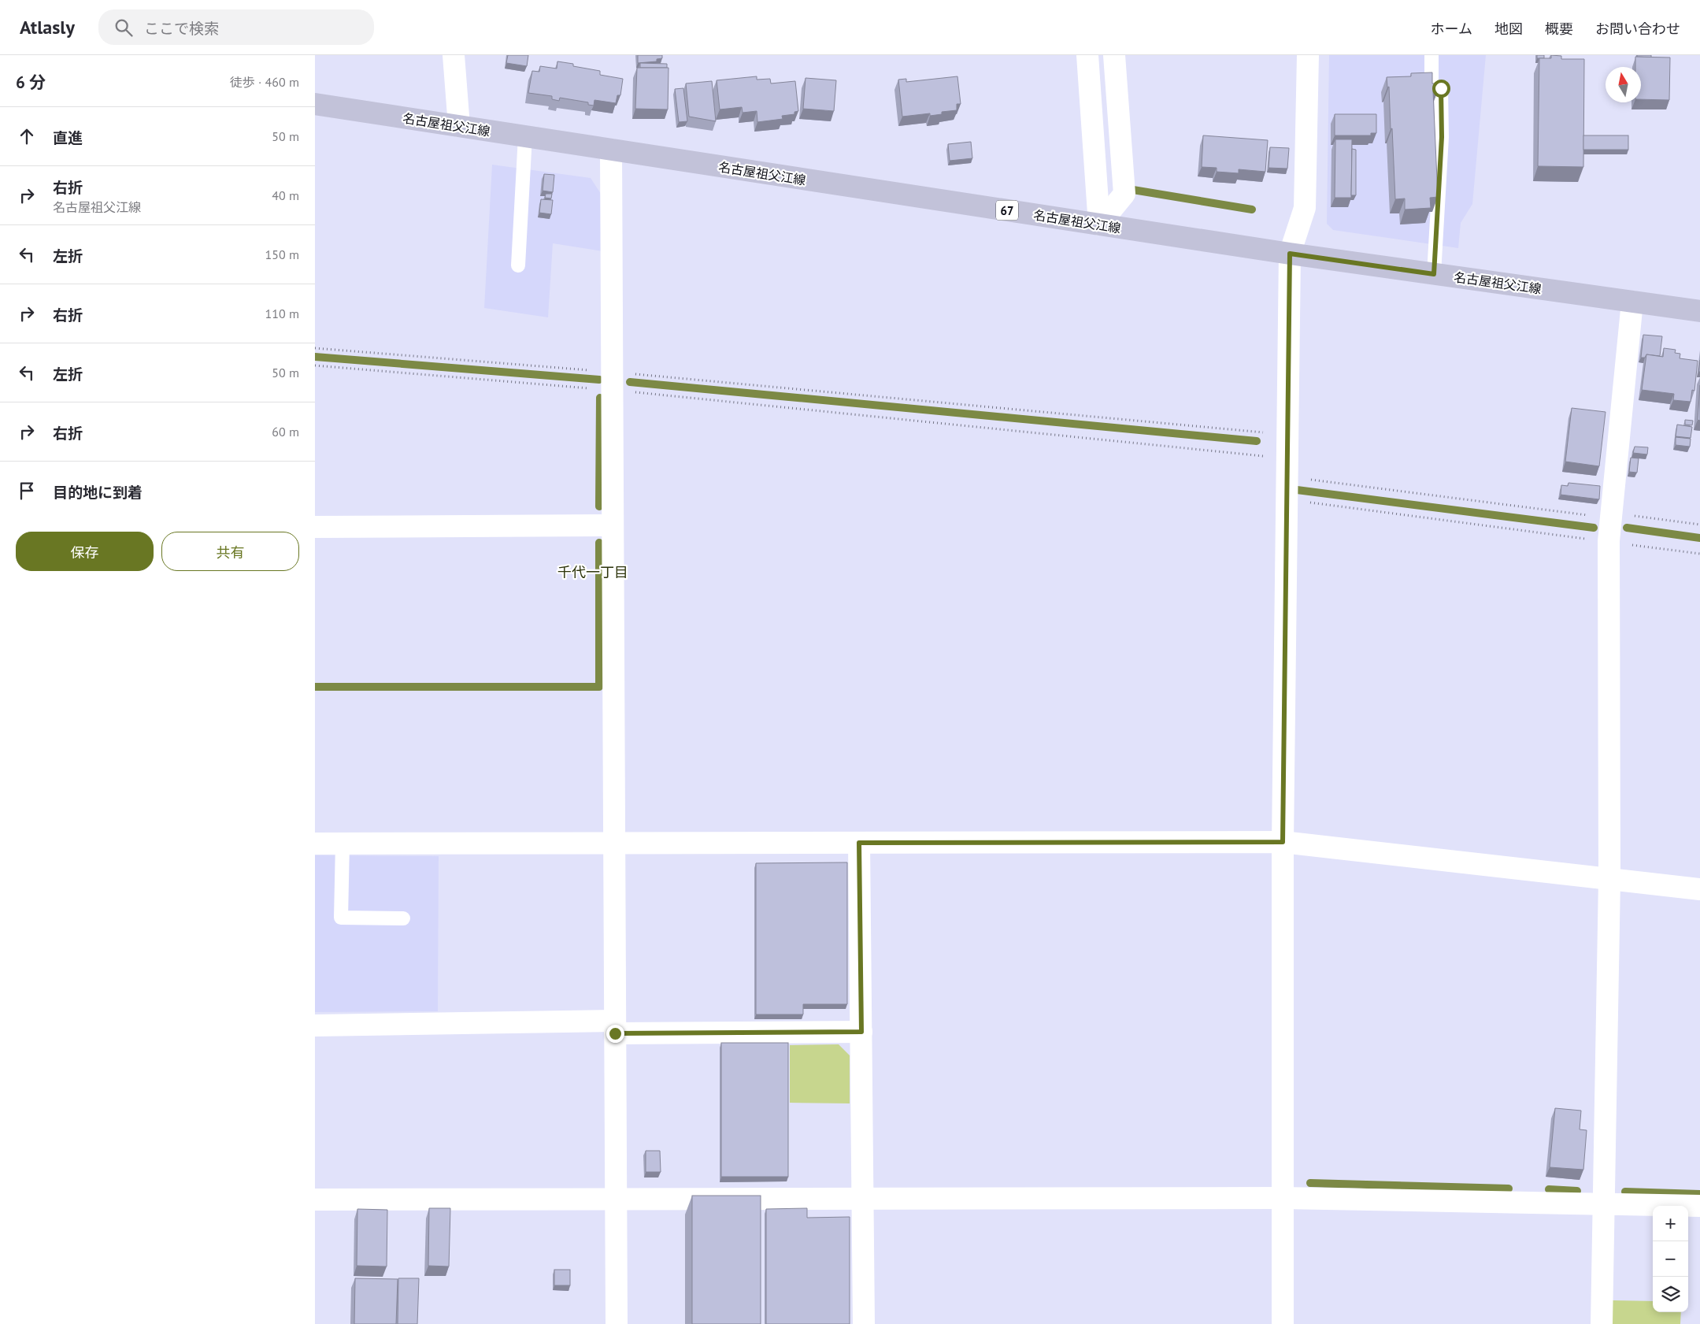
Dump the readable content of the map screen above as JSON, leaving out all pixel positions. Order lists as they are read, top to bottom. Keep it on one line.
{"streets":{"main road":["名古屋祖父江線","67"]},"districts":["千代一丁目"],"north":"top","page":{"header":"Atlasly","search":"ここで検索","nav":["ホーム","地図","概要","お問い合わせ"],"heading":["6 分","徒歩 · 460 m"],"list":[["直進","50 m"],["右折","名古屋祖父江線","40 m"],["左折","150 m"],["右折","110 m"],["左折","50 m"],["右折","60 m"],"目的地に到着"],"buttons":["保存","共有"],"map_buttons":["+","−"]}}
